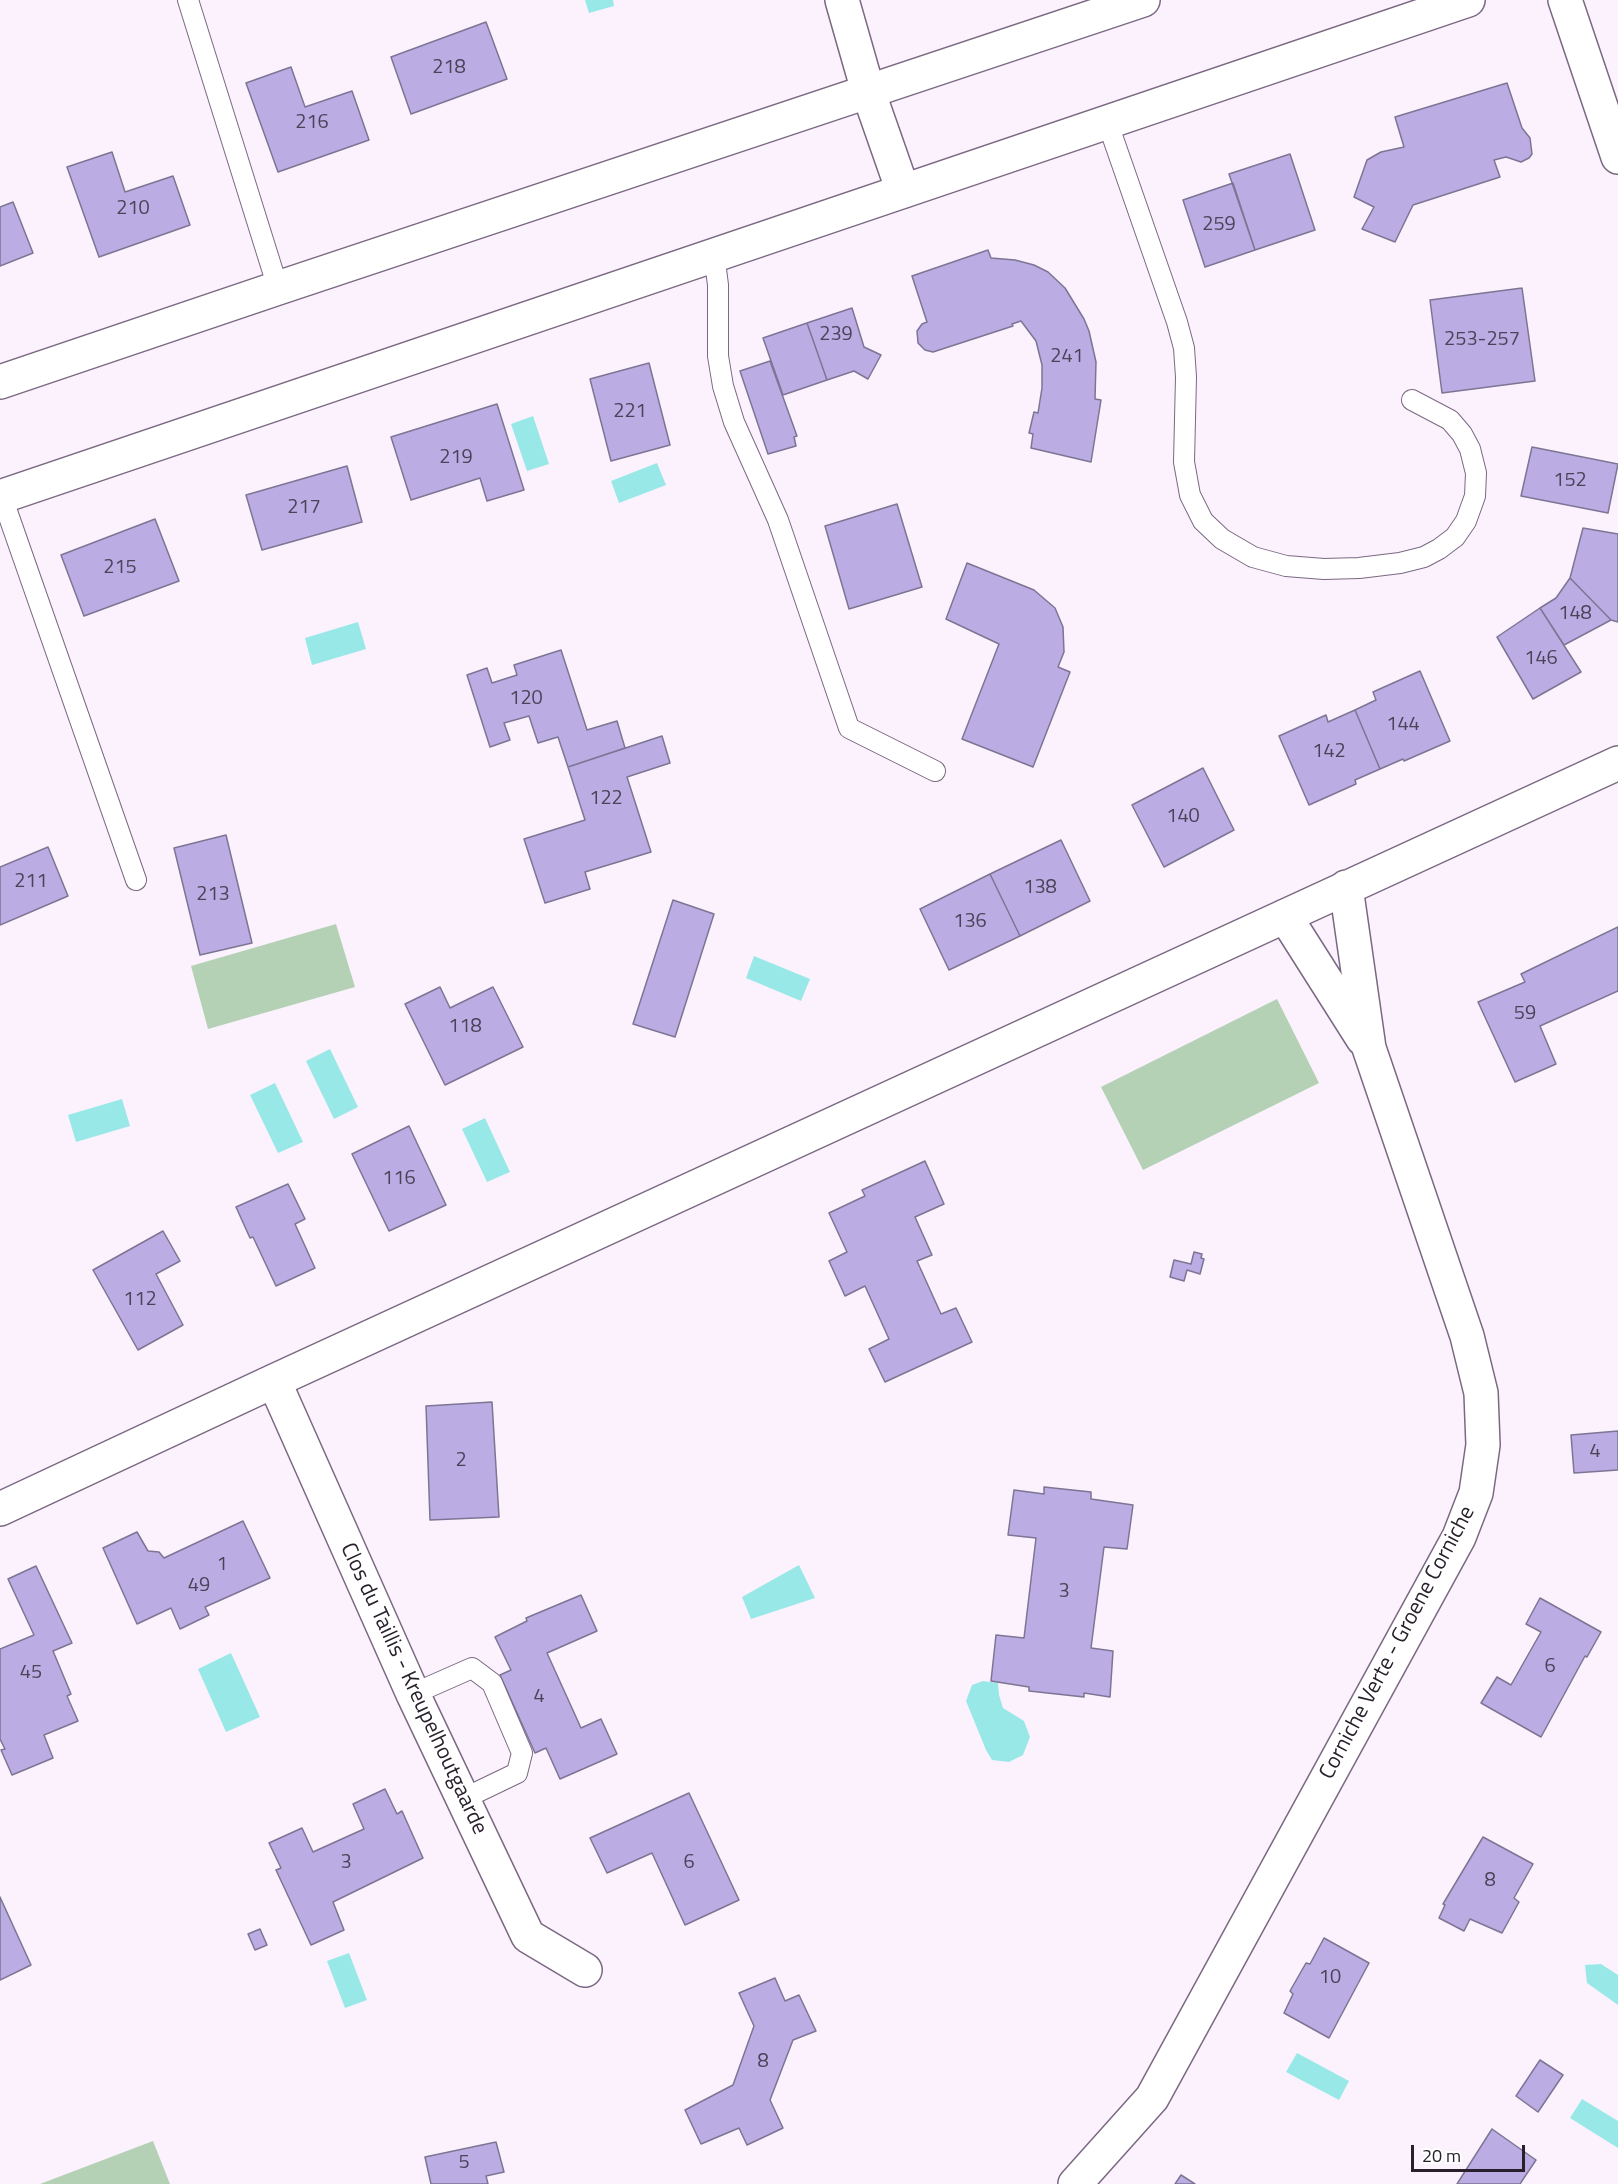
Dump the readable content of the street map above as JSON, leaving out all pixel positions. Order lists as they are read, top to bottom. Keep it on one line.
{"streets":{"street":["Corniche Verte - Groene Corniche","Clos du Taillis - Kreupelhoutgaarde"]},"house_numbers":["218","216","210","259","239","253-257","241","221","219","152","217","215","148","146","120","144","142","122","140","211","138","213","136","59","118","116","112","4","2","1","49","3","6","45","4","3","6","8","10","8","5"],"scale_bar":"20 m"}
